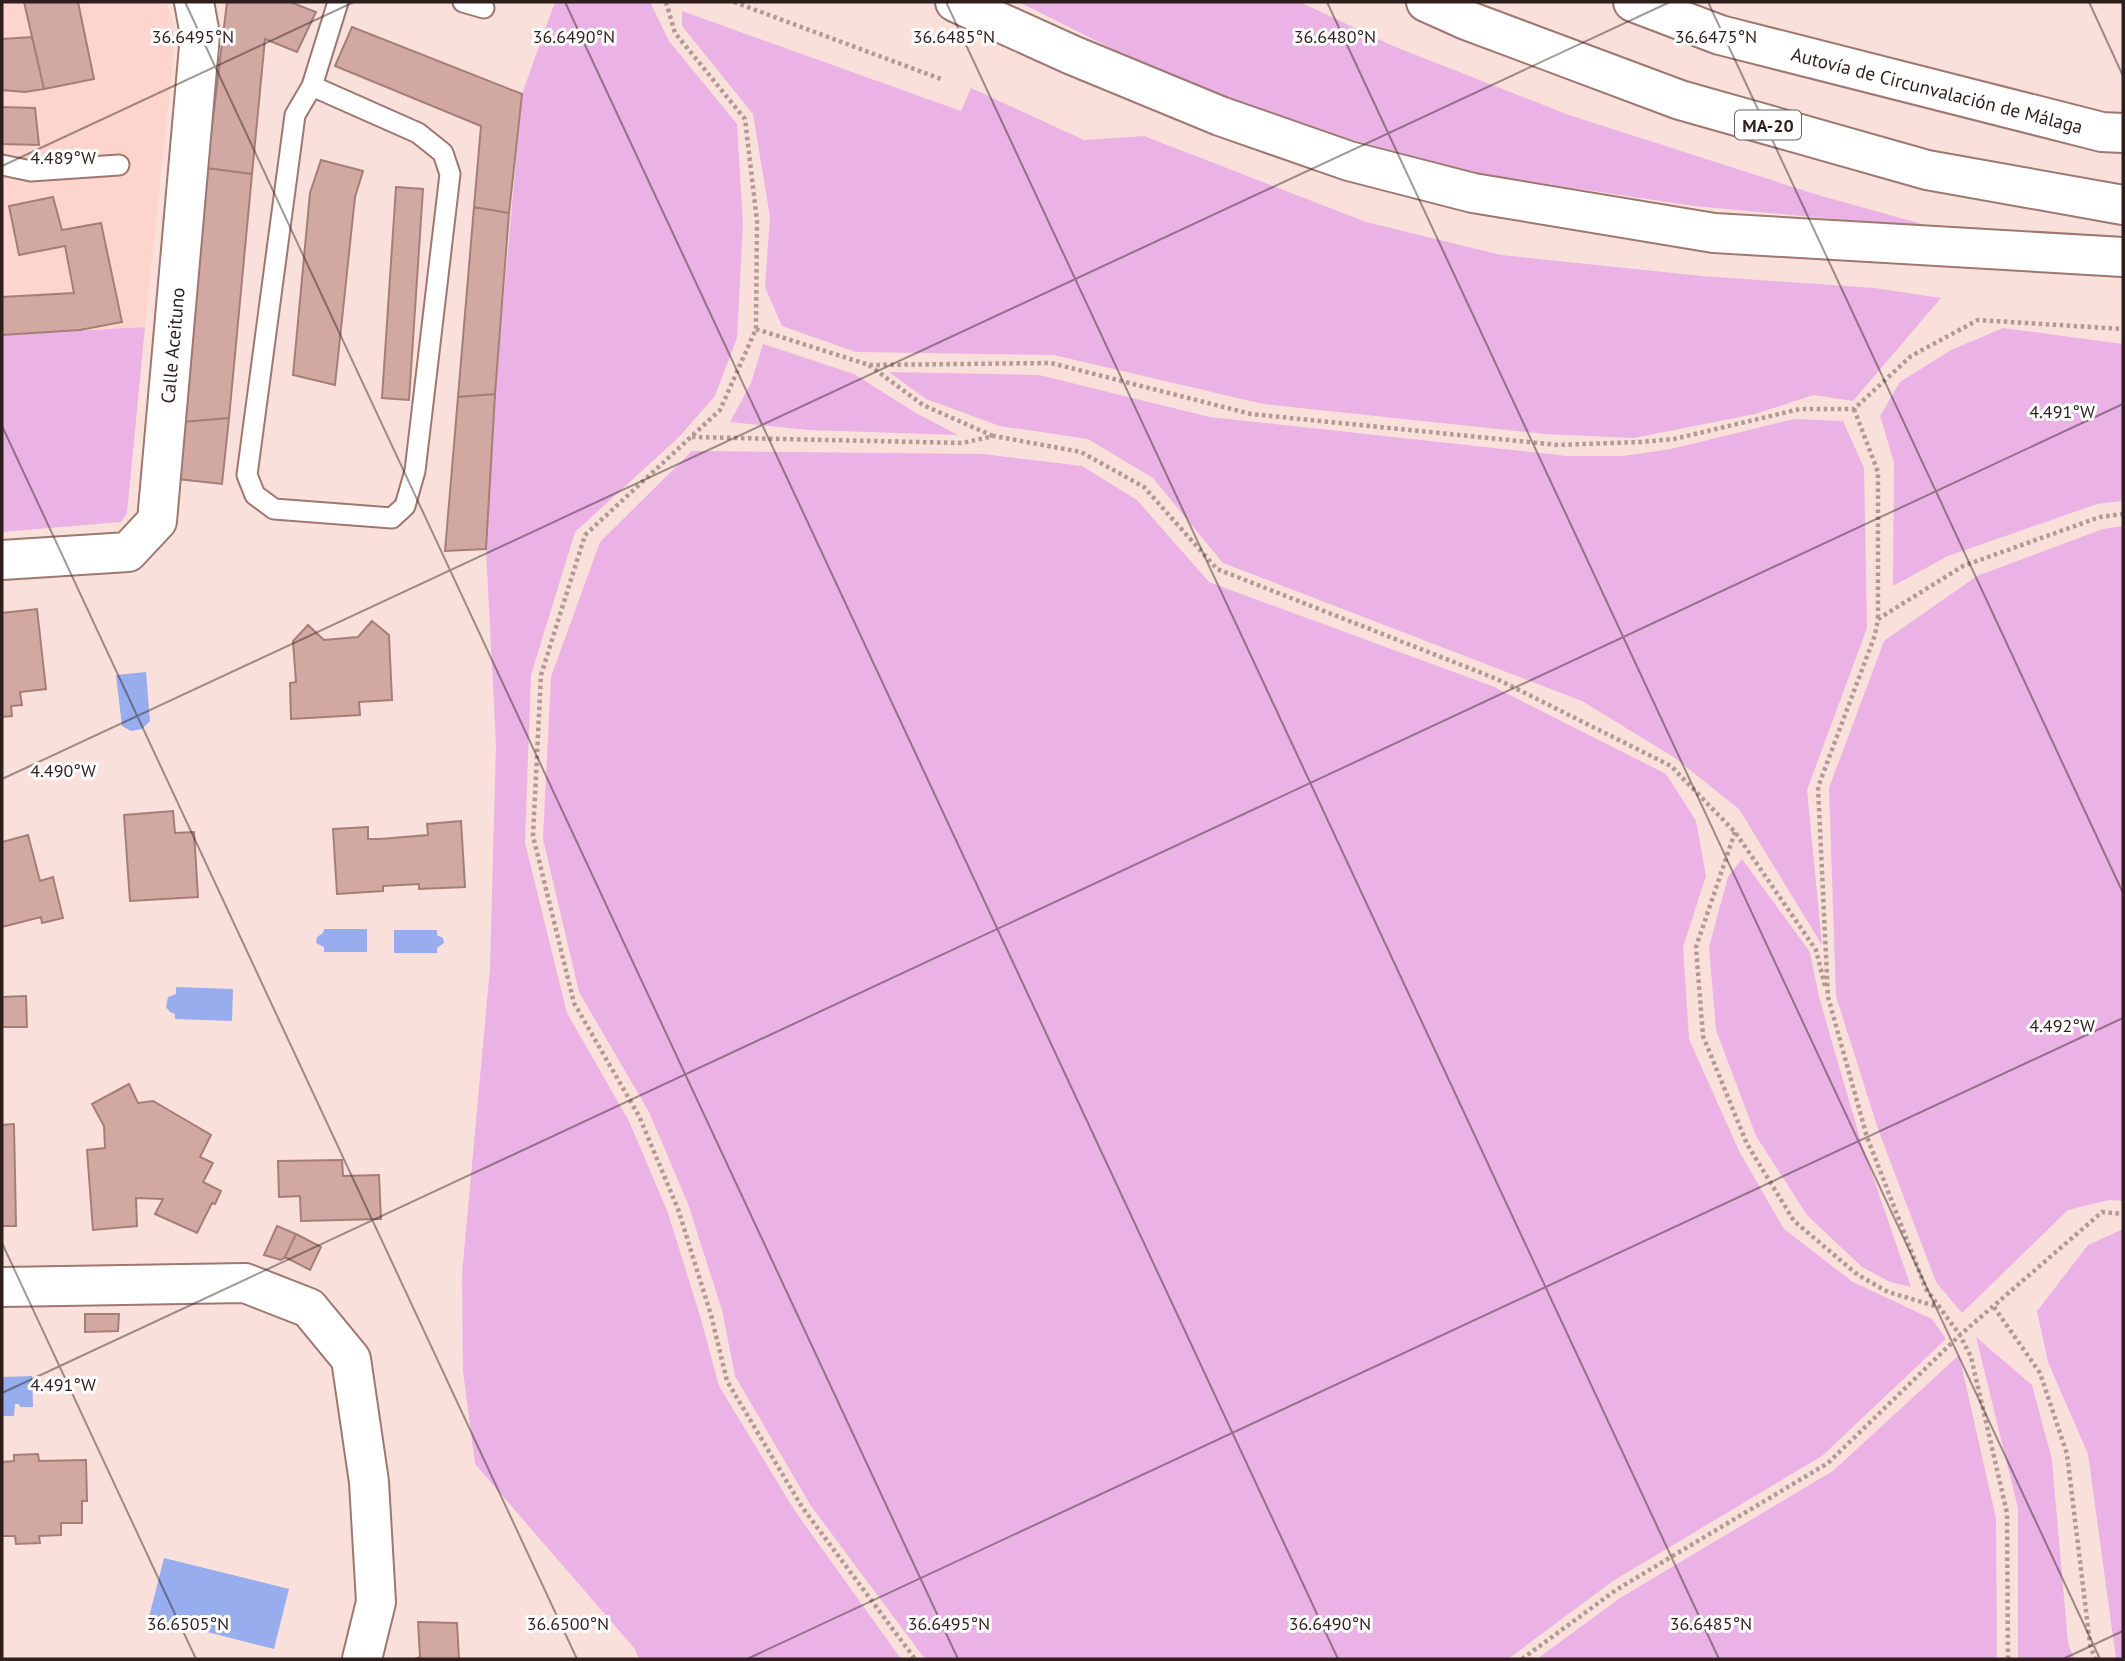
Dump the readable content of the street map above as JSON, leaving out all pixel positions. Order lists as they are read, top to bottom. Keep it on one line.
{"streets":{"main road":["Autovía de Circunvalación de Málaga","MA-20","Calle Aceituno"]},"coordinates":["36.6495°N","36.6490°N","36.6485°N","36.6480°N","36.6475°N","4.489°W","4.491°W","4.490°W","4.492°W","36.6505°N","36.6500°N"]}
